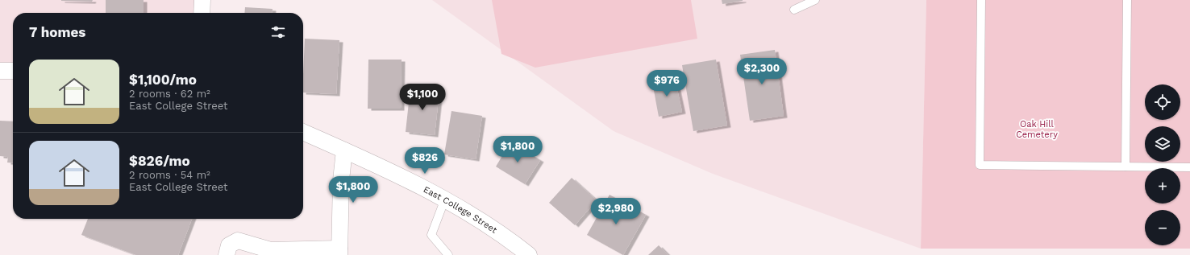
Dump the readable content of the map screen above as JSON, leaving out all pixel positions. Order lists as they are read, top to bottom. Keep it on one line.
{"streets":{"street":["East College Street"]},"parks":["Oak Hill Cemetery"],"page":{"heading":"7 homes","list":[{"name":"$1,100/mo","note":"2 rooms · 62 m² · East College Street"},{"name":"$826/mo","note":"2 rooms · 54 m² · East College Street"}],"price":["$2,300","$976","$1,100","$1,800","$826","$1,800","$2,980"],"map_buttons":["+","−"]}}
